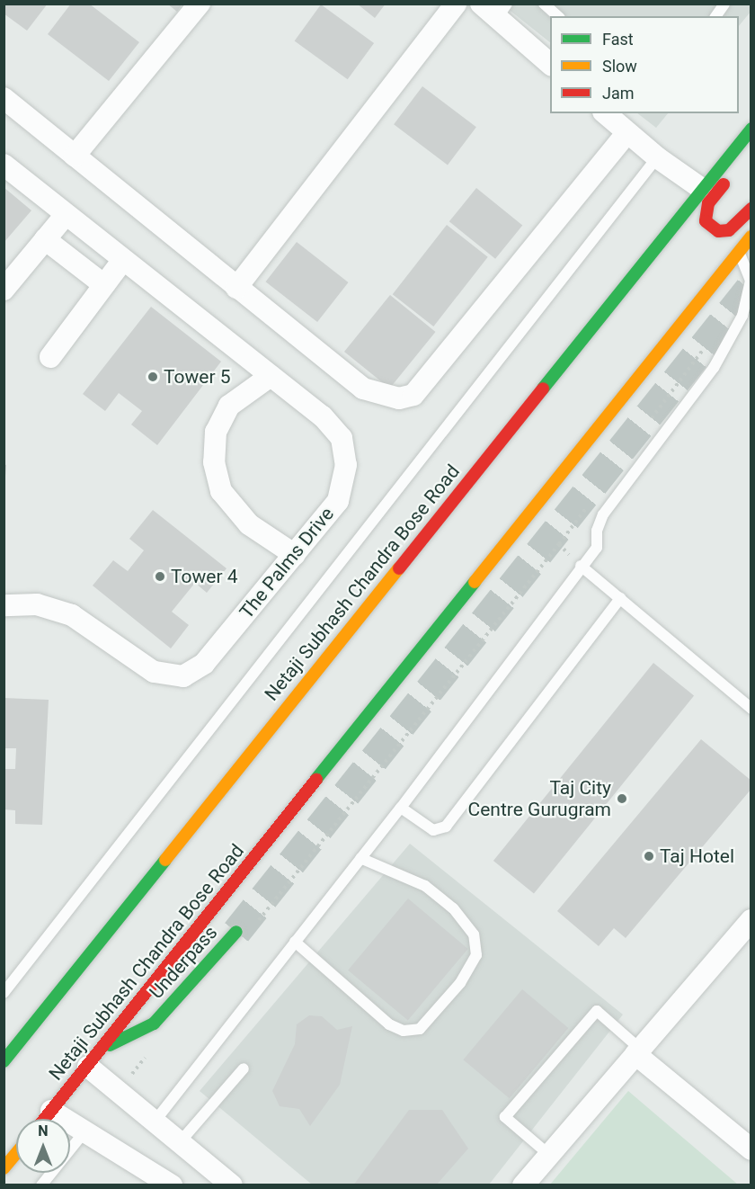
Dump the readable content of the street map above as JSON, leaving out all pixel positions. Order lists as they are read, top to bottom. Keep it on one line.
{"streets":{"main road":["Netaji Subhash Chandra Bose Road","Underpass"],"street":["The Palms Drive"]},"crossings":[["Netaji Subhash Chandra Bose Road","Underpass"]],"places":["Tower 5","Tower 4","Taj City Centre Gurugram","Taj Hotel"],"legend":["Fast","Slow","Jam"],"north":"top"}
